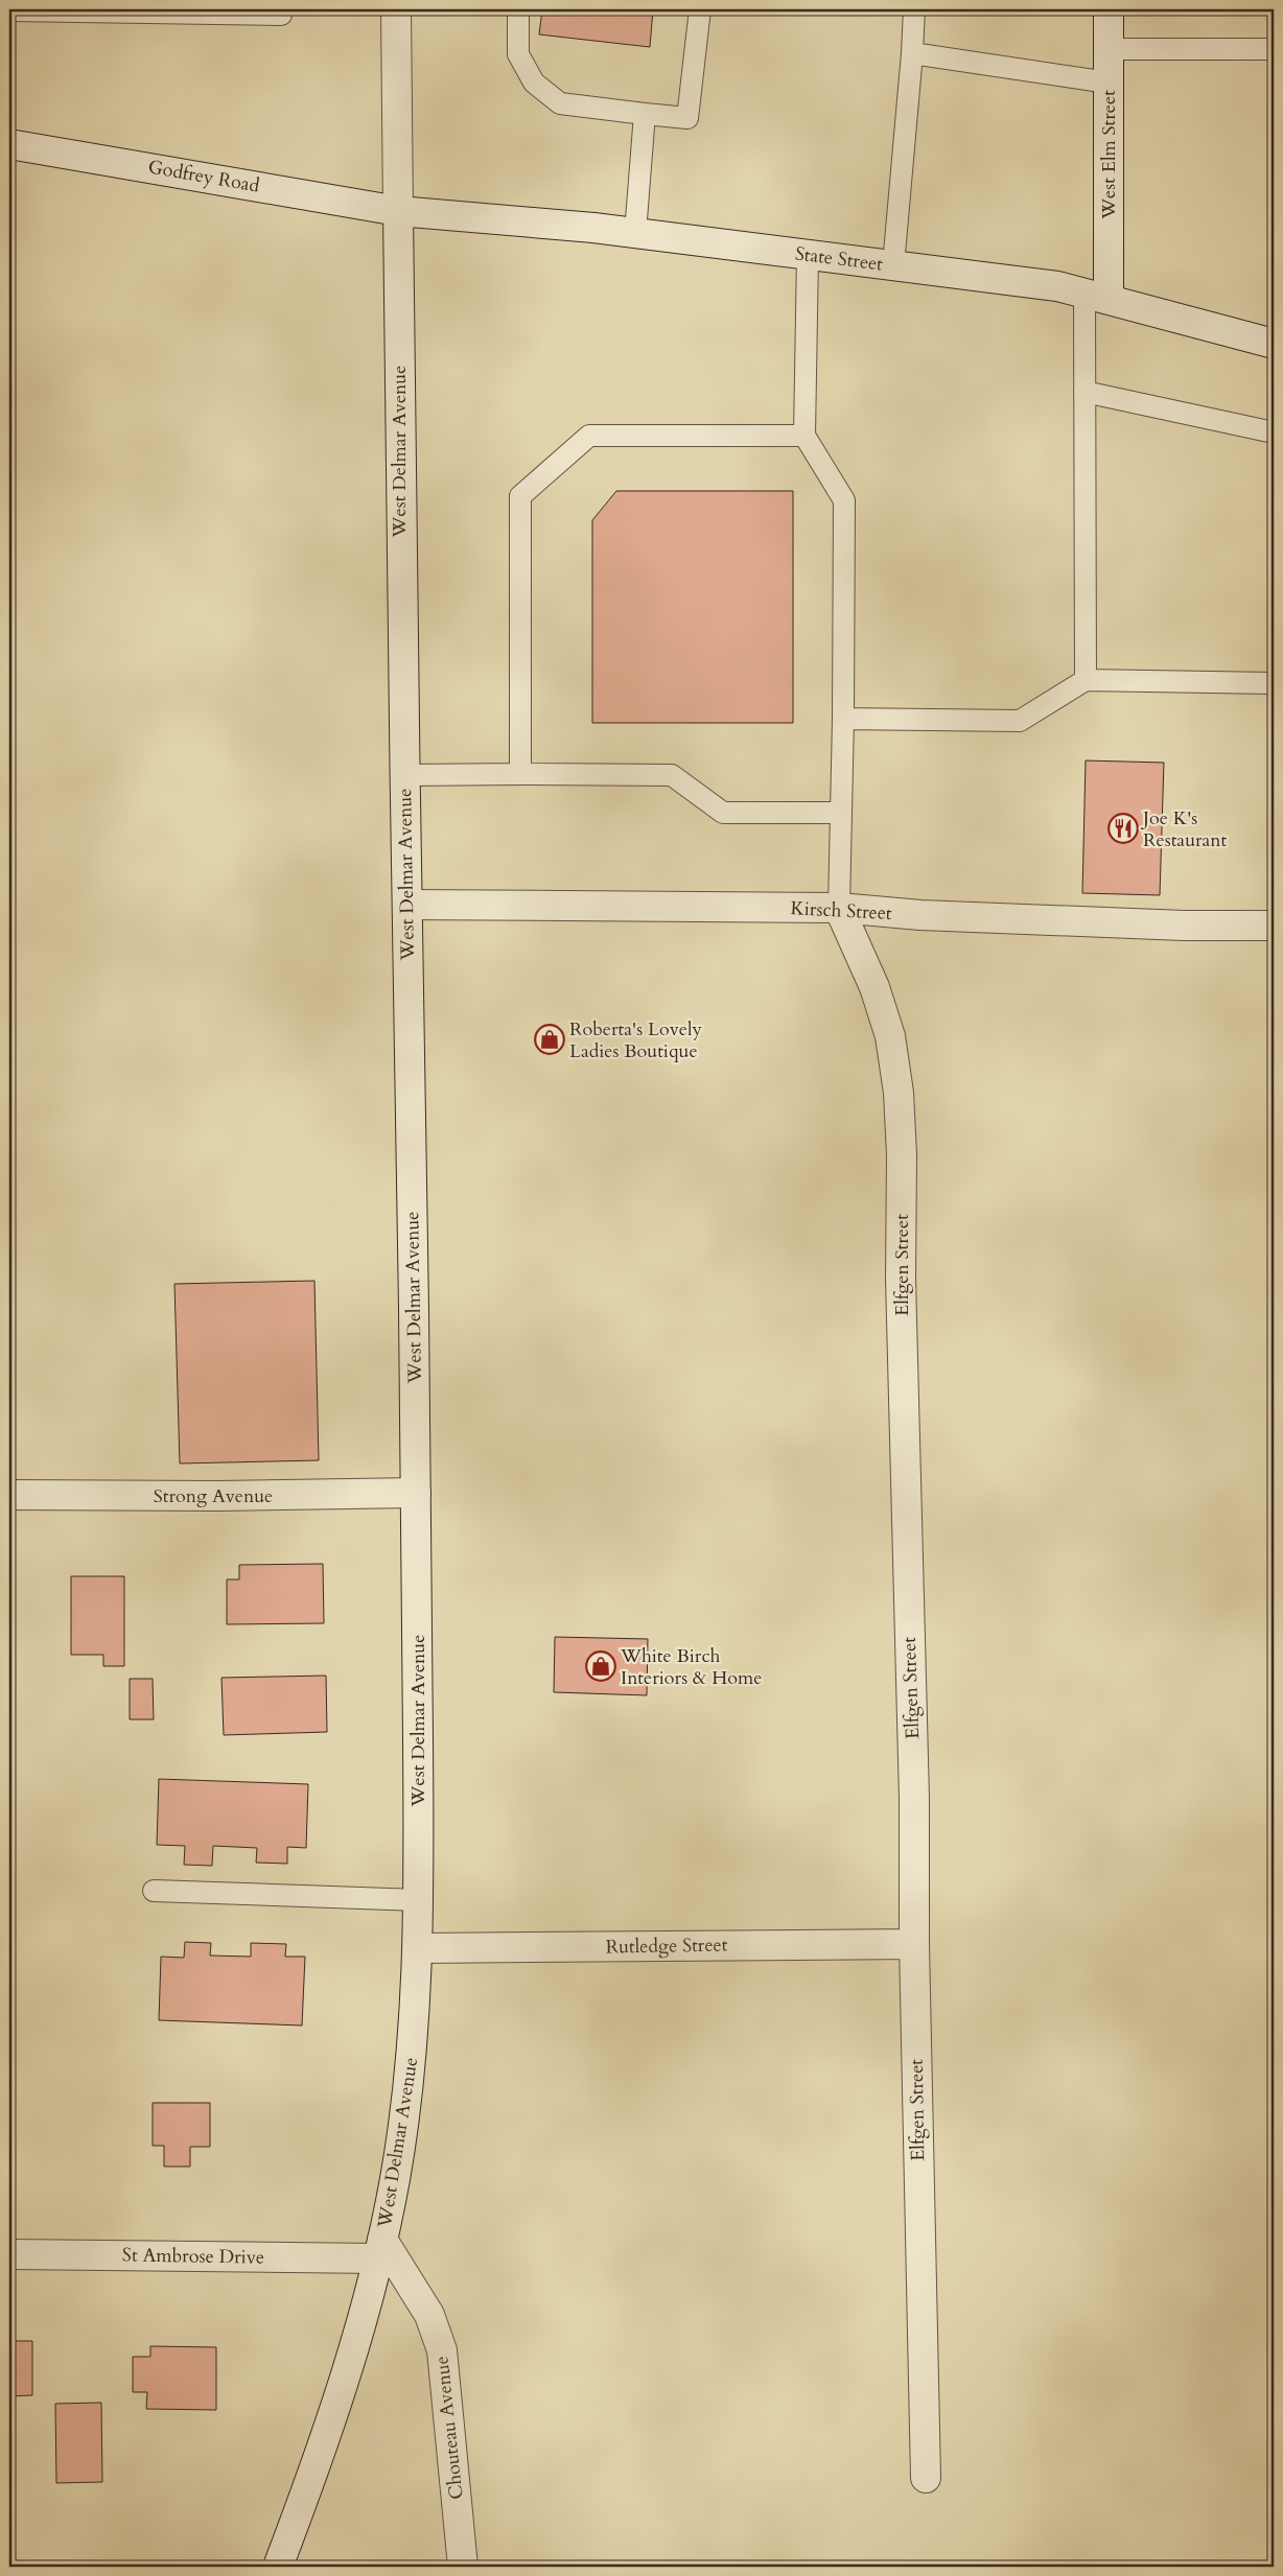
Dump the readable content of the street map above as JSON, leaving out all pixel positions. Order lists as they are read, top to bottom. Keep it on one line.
{"streets":{"street":["West Elm Street","Godfrey Road","State Street","West Delmar Avenue","Kirsch Street","Elfgen Street","Strong Avenue","Rutledge Street","St Ambrose Drive","Chouteau Avenue"]},"crossings":[["West Elm Street","State Street"],["Godfrey Road","State Street"],["Godfrey Road","West Delmar Avenue"],["State Street","West Delmar Avenue"],["West Delmar Avenue","Kirsch Street"],["West Delmar Avenue","Strong Avenue"],["West Delmar Avenue","Rutledge Street"],["West Delmar Avenue","St Ambrose Drive"],["West Delmar Avenue","Chouteau Avenue"],["Kirsch Street","Elfgen Street"],["Elfgen Street","Rutledge Street"],["St Ambrose Drive","Chouteau Avenue"]],"places":{"restaurant":["Joe K's Restaurant"],"shop":["Roberta's Lovely Ladies Boutique","White Birch Interiors & Home"]}}
